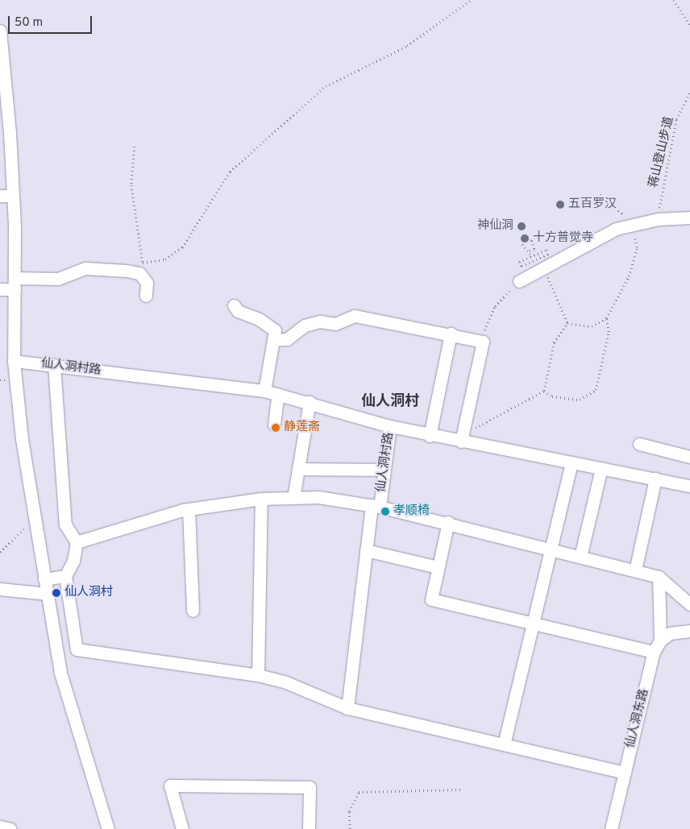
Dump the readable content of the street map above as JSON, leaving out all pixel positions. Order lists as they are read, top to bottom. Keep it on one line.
{"streets":{"street":["仙人洞村路","仙人洞东路"],"path":["蒋山登山步道"]},"districts":["仙人洞村"],"places":["五百罗汉","神仙洞","十方普觉寺","静莲斋","孝顺椅","仙人洞村"],"scale_bar":"50 m"}
